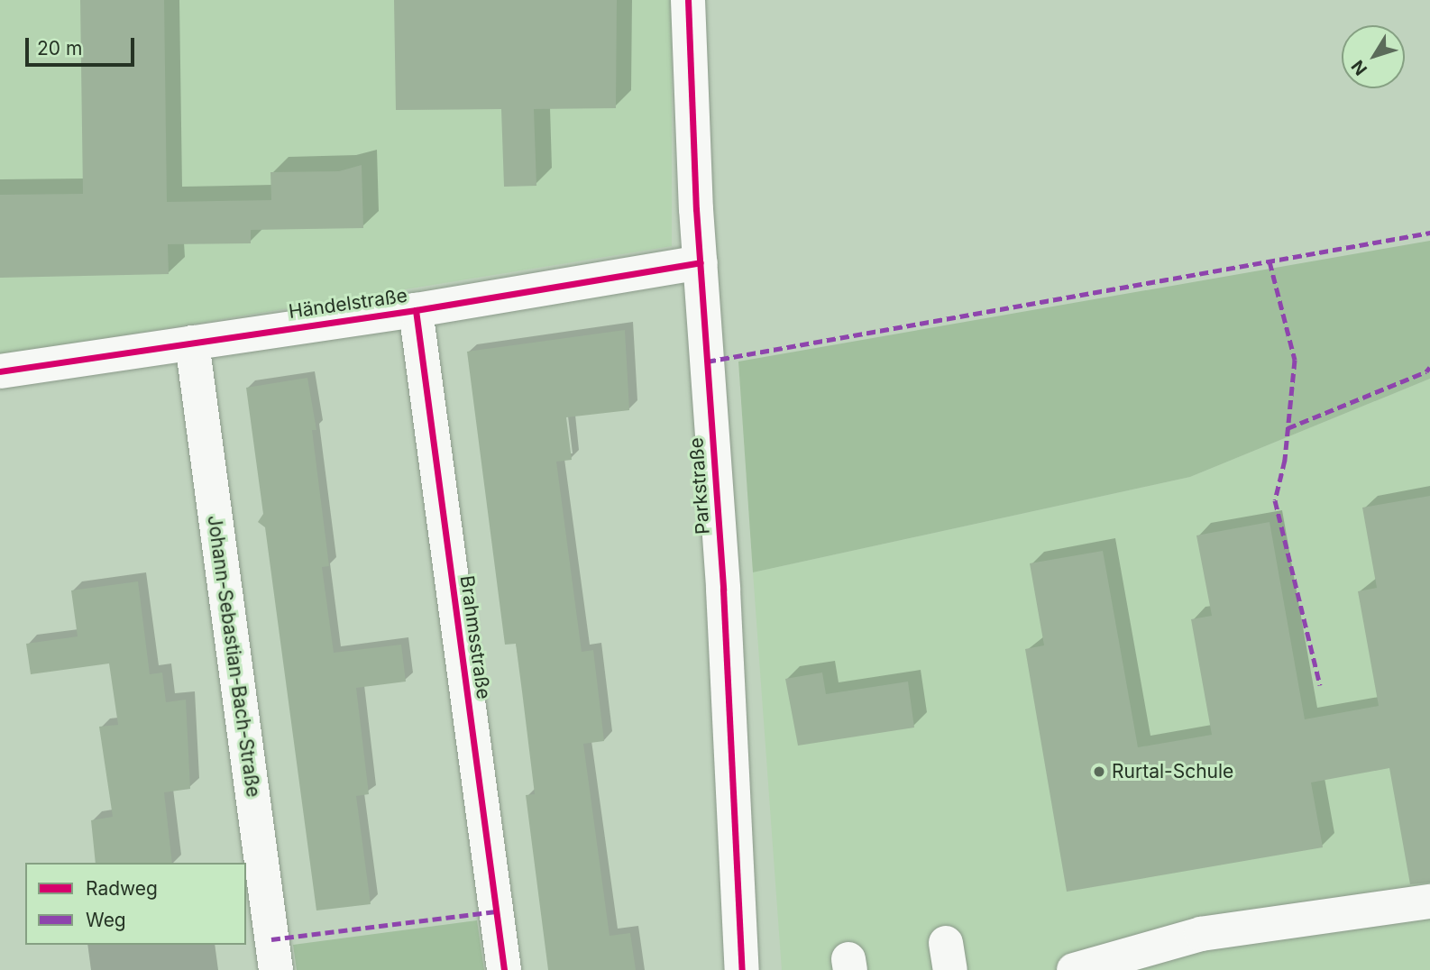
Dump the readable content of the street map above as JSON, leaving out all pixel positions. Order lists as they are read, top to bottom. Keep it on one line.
{"streets":{"street":["Händelstraße","Parkstraße","Brahmsstraße","Johann-Sebastian-Bach-Straße"]},"crossings":[["Händelstraße","Parkstraße"],["Händelstraße","Brahmsstraße"],["Händelstraße","Johann-Sebastian-Bach-Straße"]],"places":["Rurtal-Schule"],"legend":["Radweg","Weg"],"scale_bar":"20 m","north":"bottom left"}
